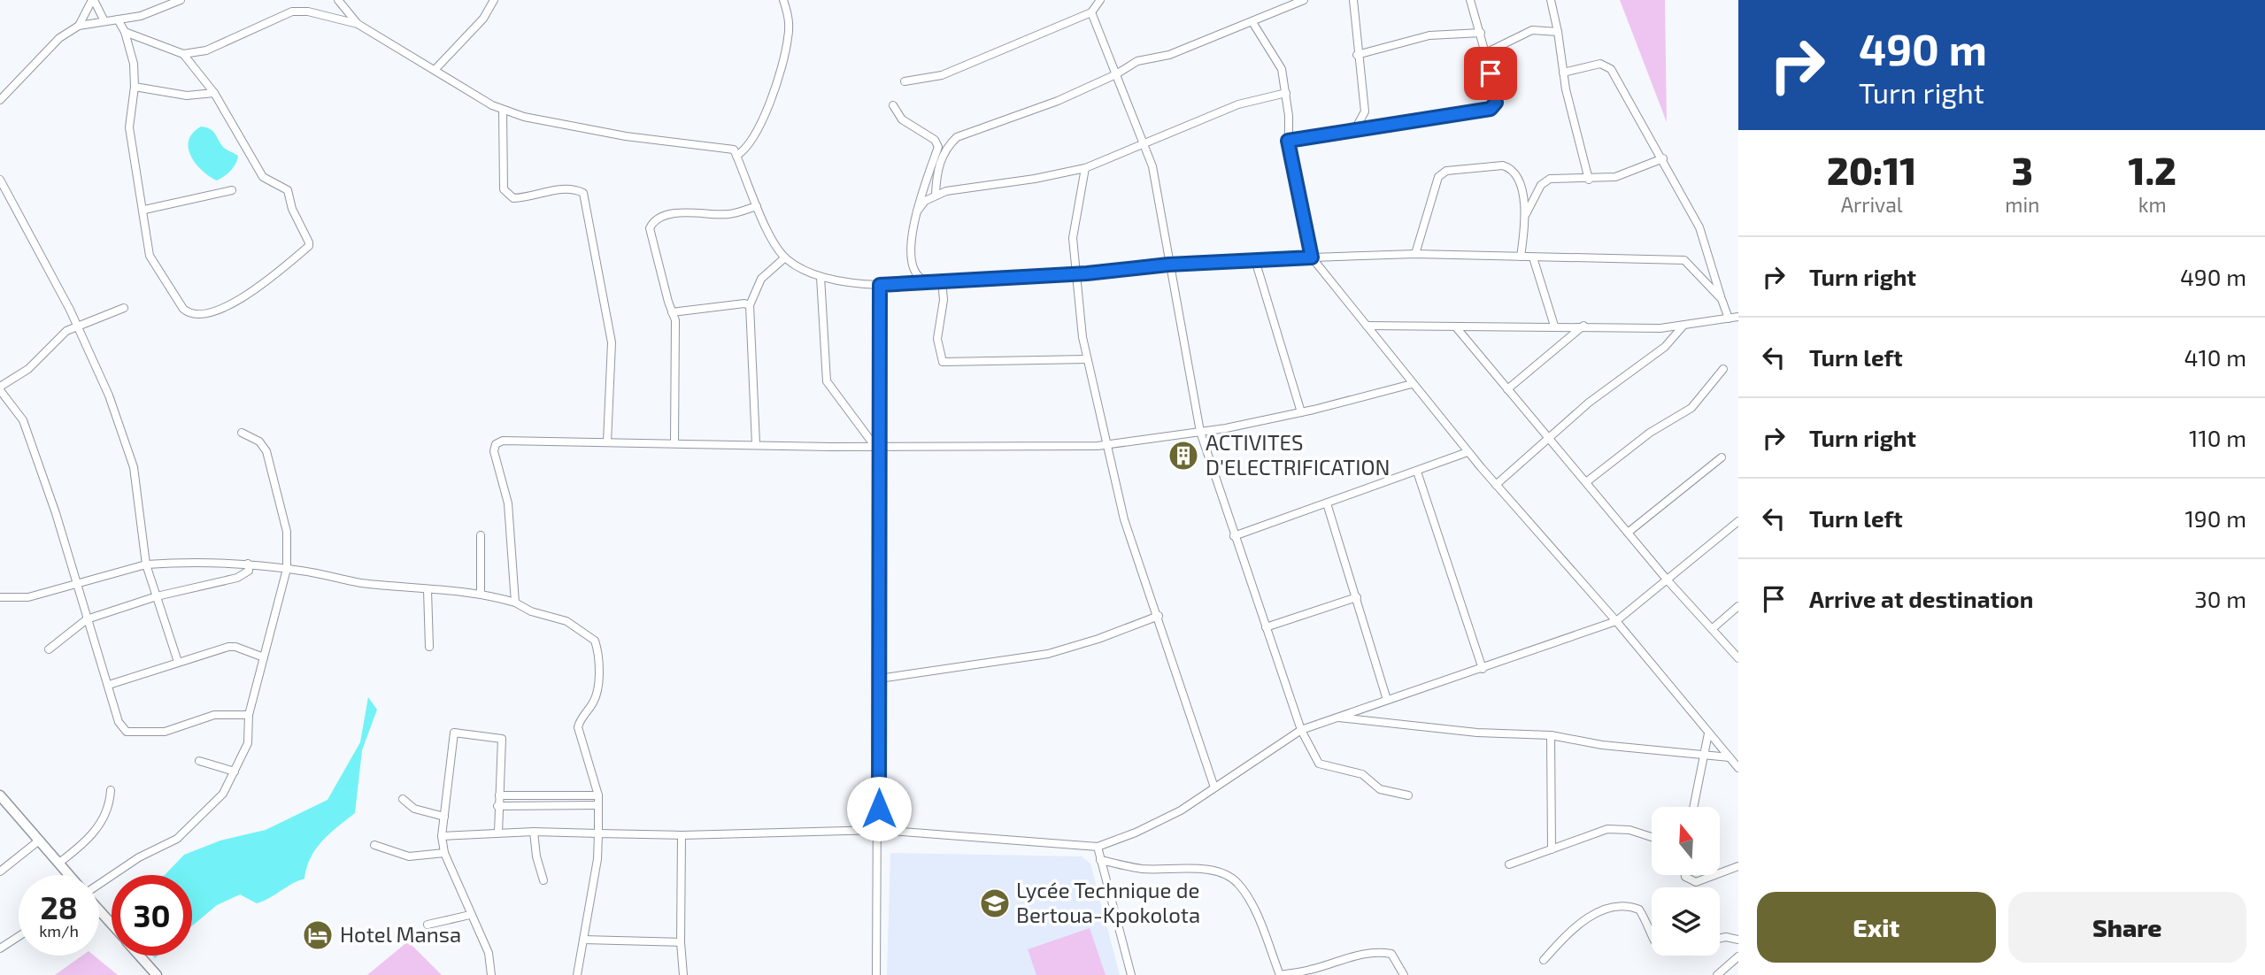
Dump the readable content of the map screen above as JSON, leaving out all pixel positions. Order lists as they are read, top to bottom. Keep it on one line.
{"places":{"building":["ACTIVITES D'ELECTRIFICATION"],"school or university":["Lycée Technique de Bertoua-Kpokolota"],"hotel":["Hotel Mansa"]},"north":"top","page":{"turn":["490 m","Turn right"],"eta":["20:11","Arrival","3","min","1.2","km"],"list":[{"name":"Turn right","value":"490 m"},{"name":"Turn left","value":"410 m"},{"name":"Turn right","value":"110 m"},{"name":"Turn left","value":"190 m"},{"name":"Arrive at destination","value":"30 m"}],"speed":"28 km/h","limit":"30","buttons":["Exit","Share"]}}
